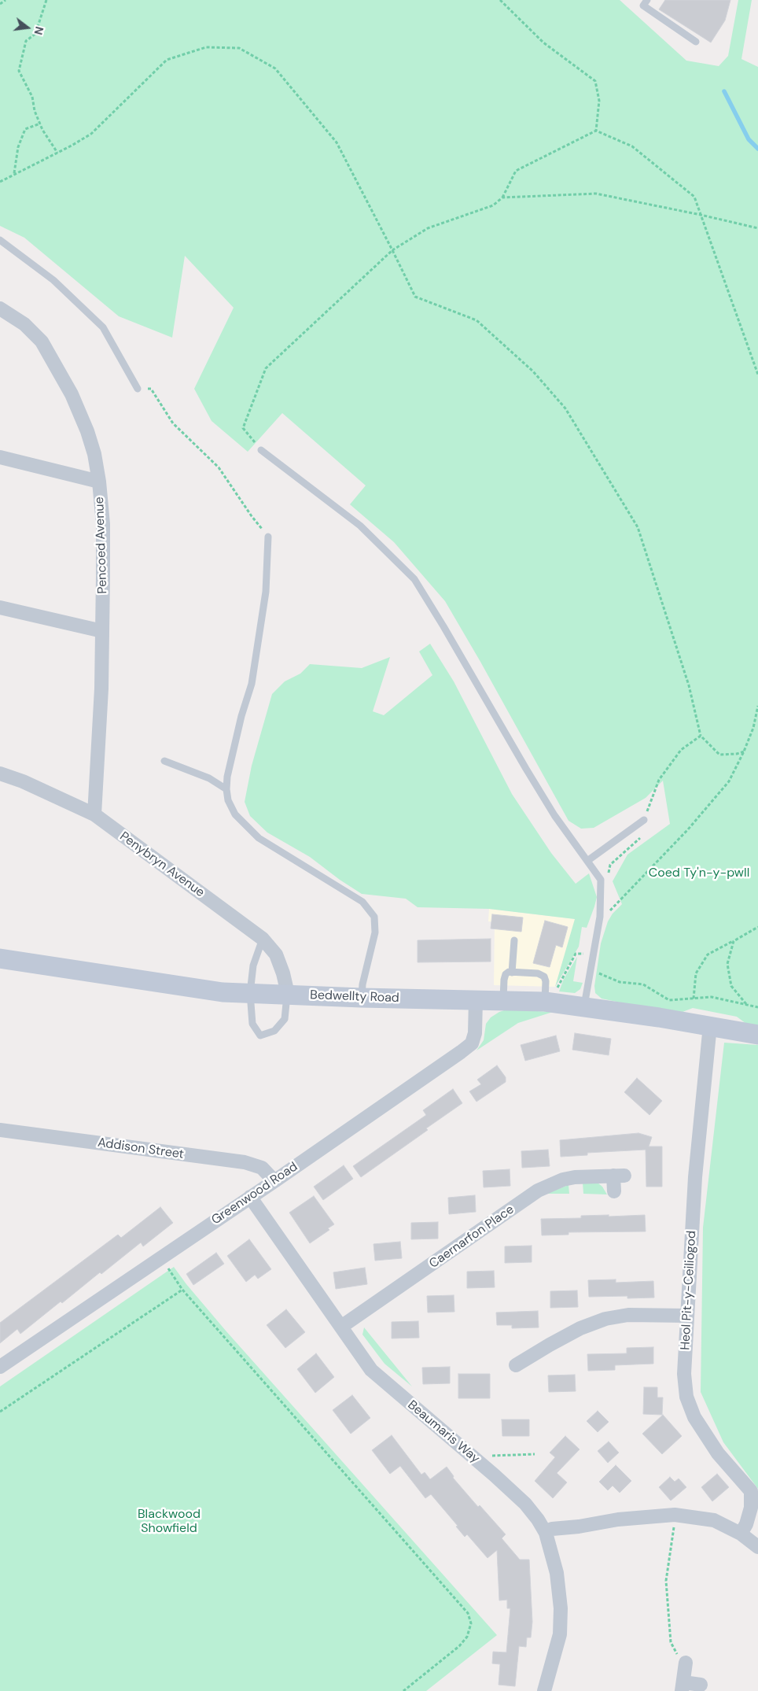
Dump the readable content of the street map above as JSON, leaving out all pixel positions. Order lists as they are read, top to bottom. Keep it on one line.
{"streets":{"street":["Pencoed Avenue","Penybryn Avenue","Bedwellty Road","Addison Street","Greenwood Road","Caernarfon Place","Heol Pit-y-Ceiliogod","Beaumaris Way"]},"crossings":[["Pencoed Avenue","Penybryn Avenue"],["Penybryn Avenue","Bedwellty Road"],["Bedwellty Road","Greenwood Road"],["Bedwellty Road","Heol Pit-y-Ceiliogod"],["Addison Street","Greenwood Road"],["Greenwood Road","Beaumaris Way"],["Caernarfon Place","Beaumaris Way"]],"parks":["Coed Ty'n-y-pwll","Blackwood Showfield"],"north":"right"}
